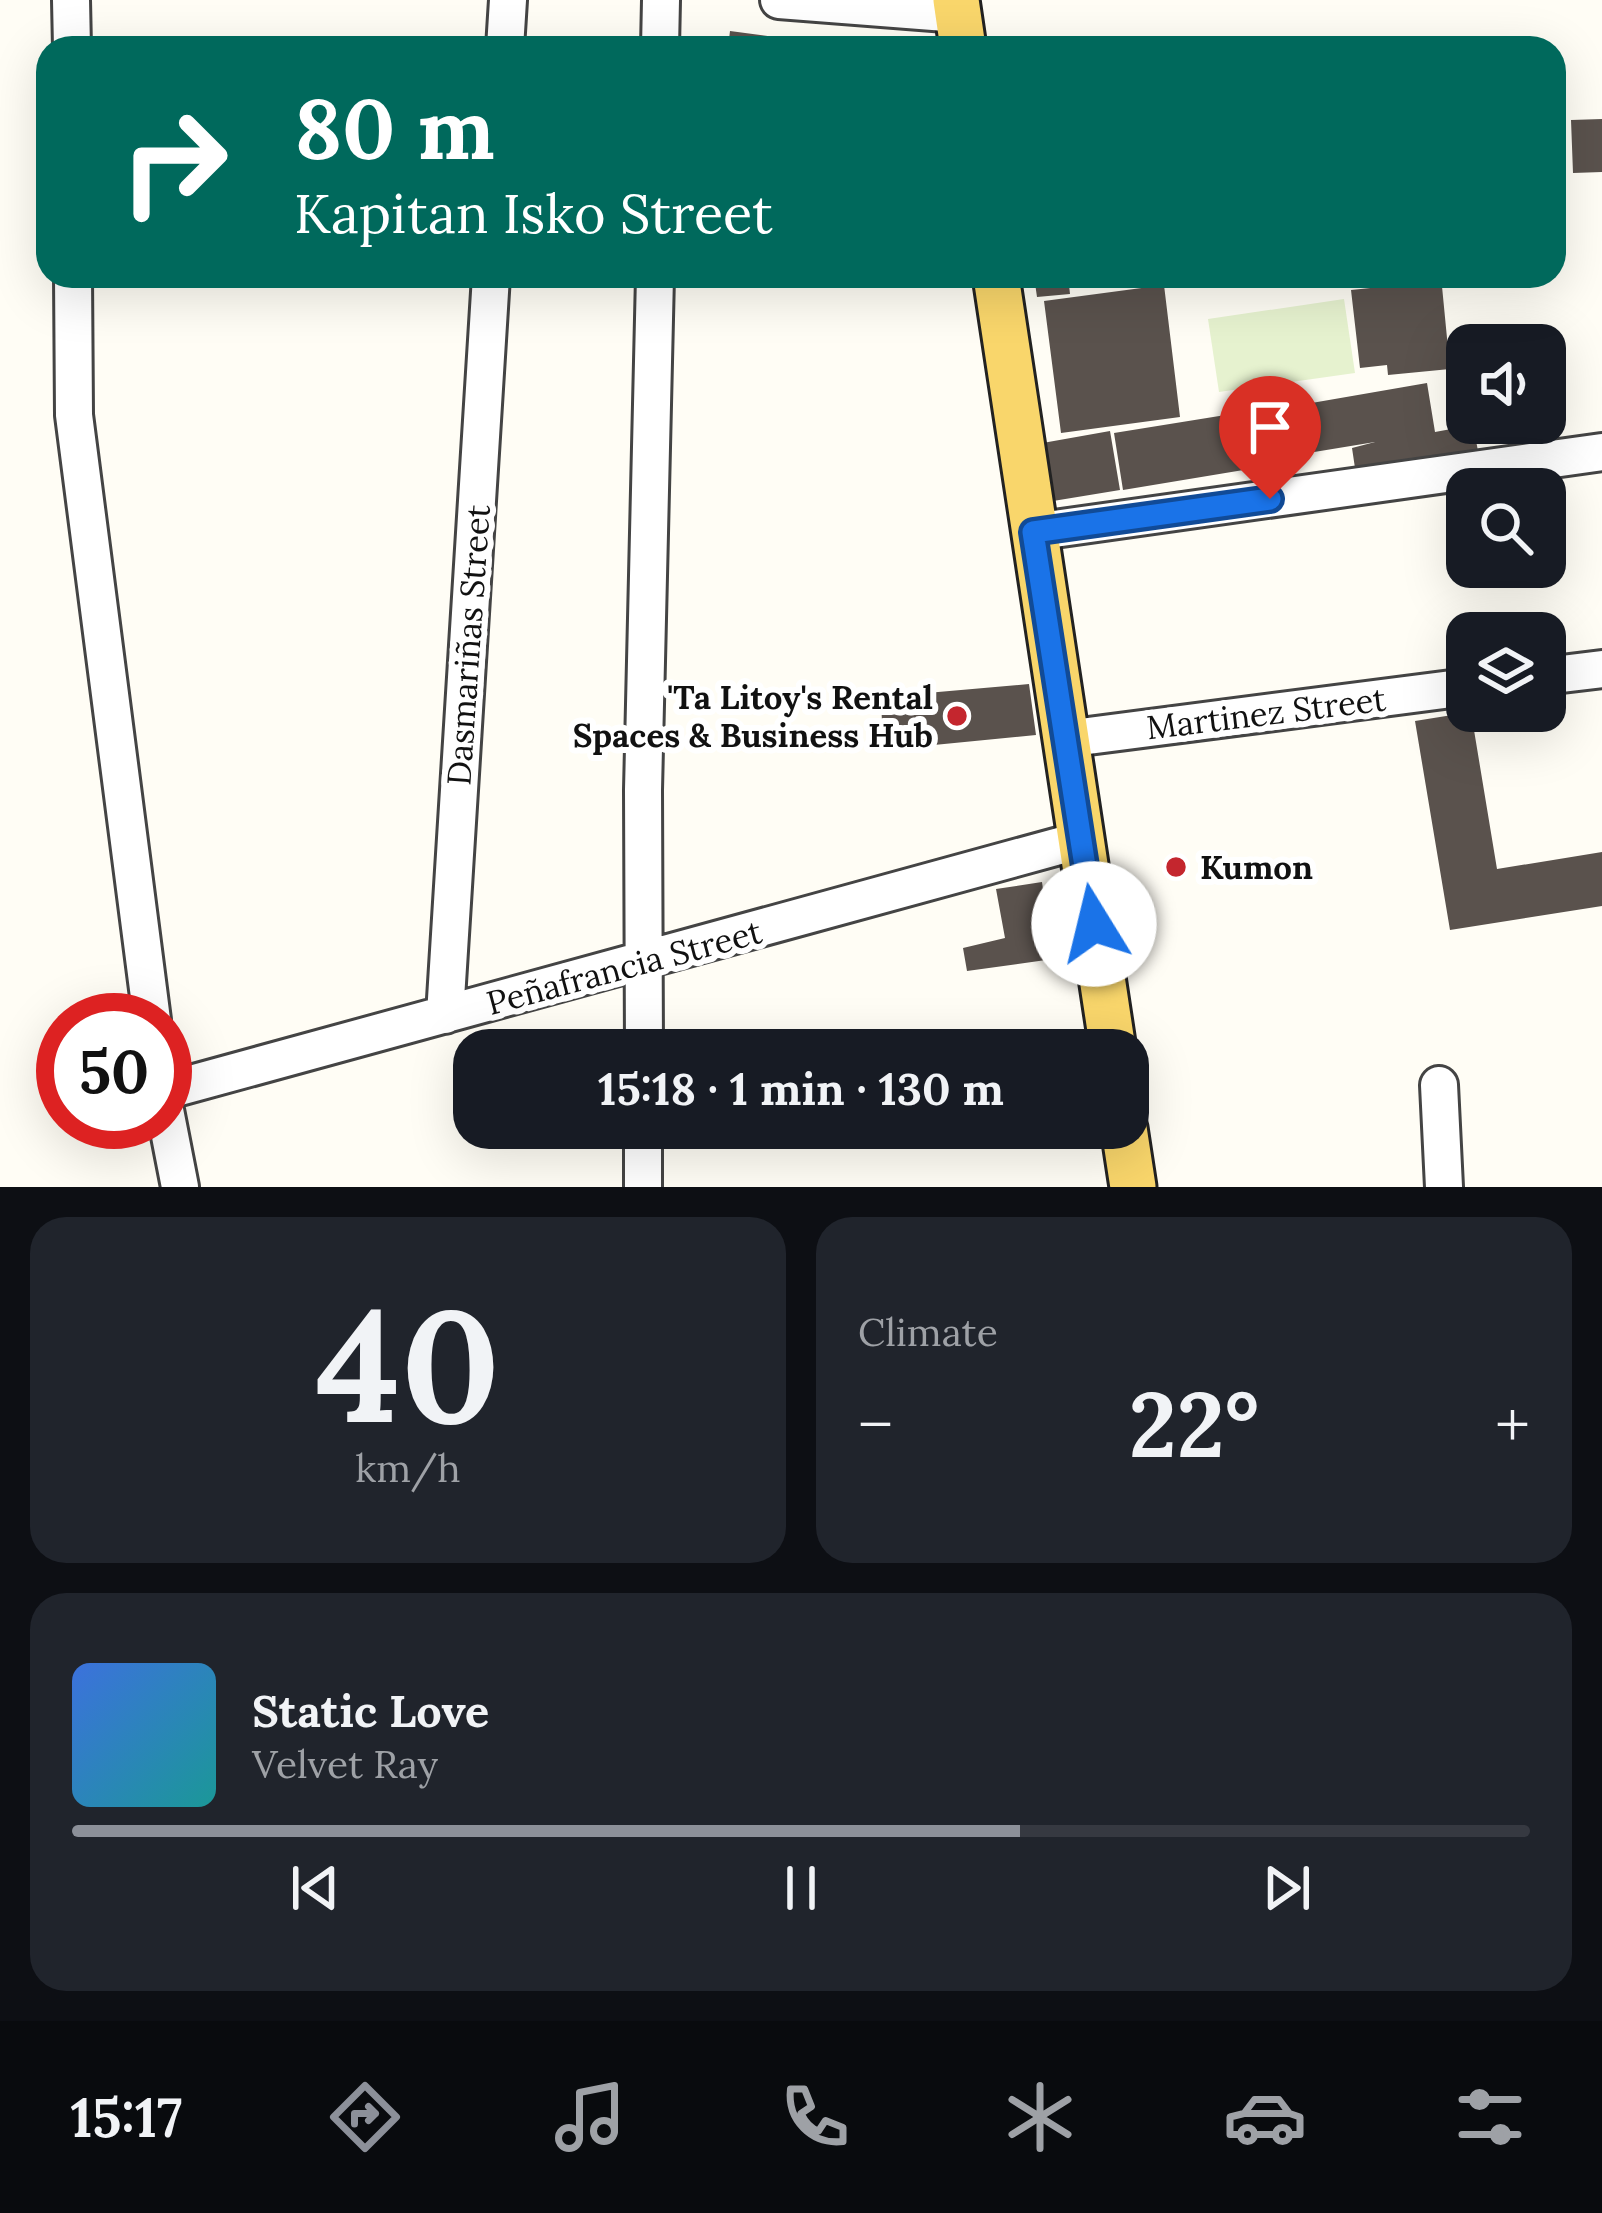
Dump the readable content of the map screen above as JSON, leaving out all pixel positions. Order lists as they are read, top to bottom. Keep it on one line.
{"streets":{"street":["Dasmariñas Street","Martinez Street","Peñafrancia Street"]},"crossings":[["Dasmariñas Street","Peñafrancia Street"]],"places":["'Ta Litoy's Rental Spaces & Business Hub","Kumon"],"page":{"turn":["80 m","Kapitan Isko Street"],"limit":"50","trip":"15:18 · 1 min · 130 m","tile":[["40","km/h"],"Climate"],"heat":["−","22°","+"],"song":["Static Love","Velvet Ray"],"tabs":"15:17"}}
